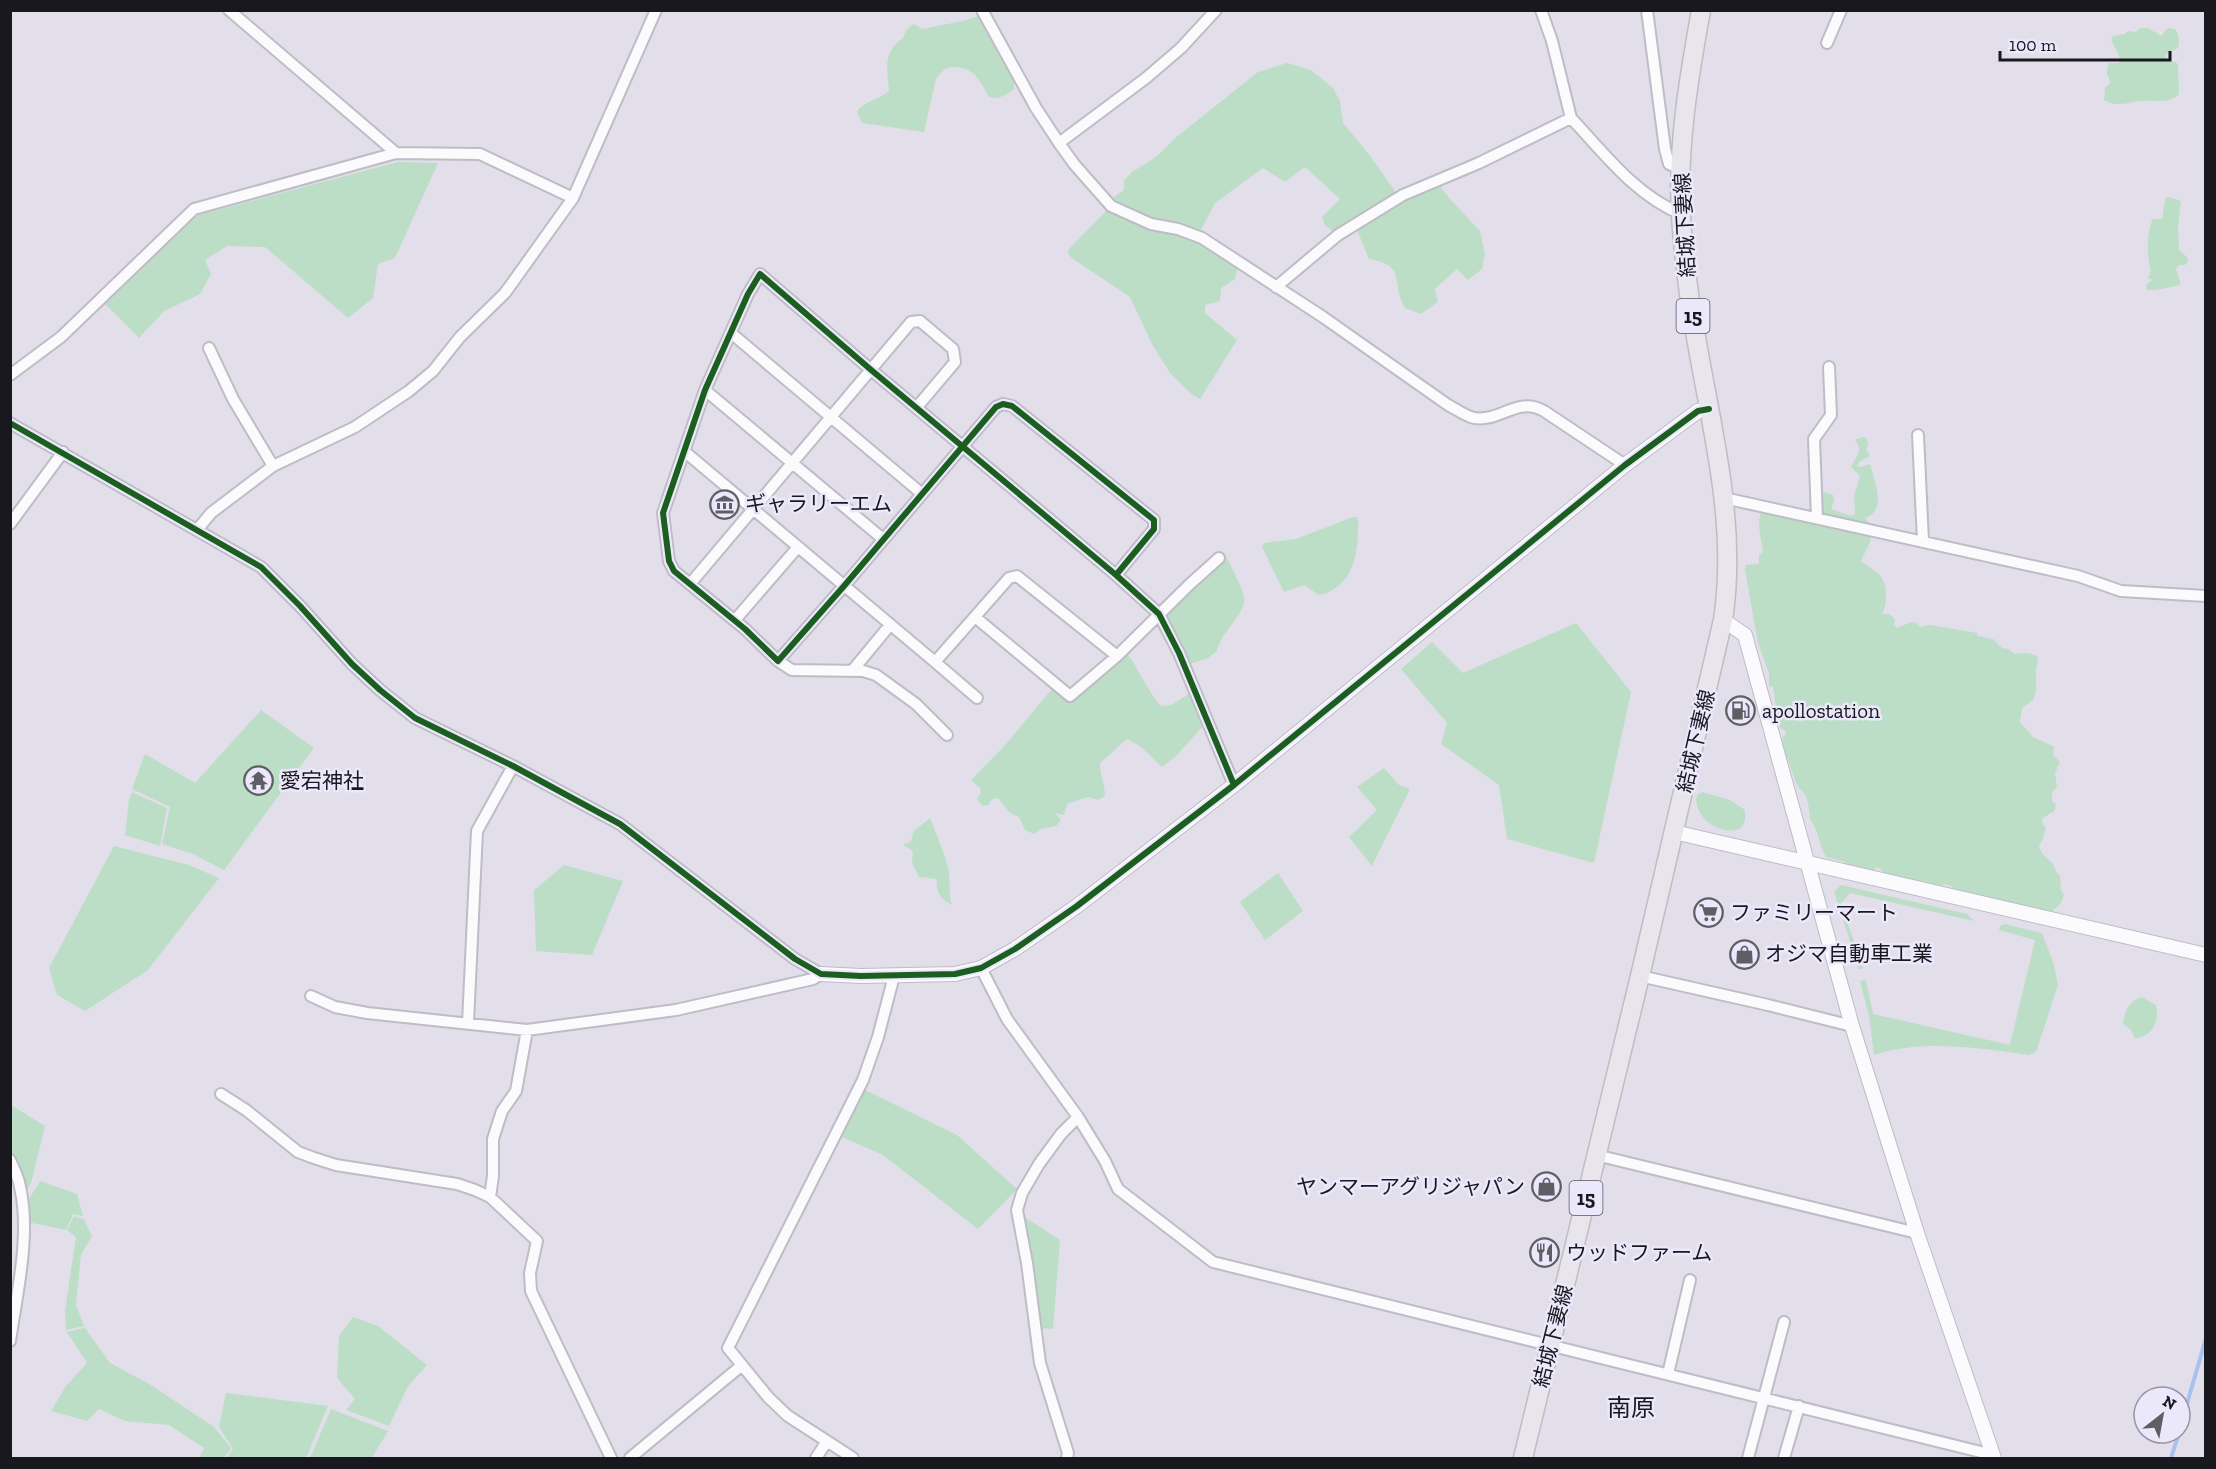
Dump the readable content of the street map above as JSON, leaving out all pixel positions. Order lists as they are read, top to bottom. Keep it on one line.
{"streets":{"main road":["結城下妻線","15"]},"districts":["南原"],"places":{"museum":["ギャラリーエム"],"fuel station":["apollostation"],"temple":["愛宕神社"],"supermarket":["ファミリーマート"],"shop":["オジマ自動車工業","ヤンマーアグリジャパン"],"restaurant":["ウッドファーム"]},"scale_bar":"100 m","north":"top right"}
